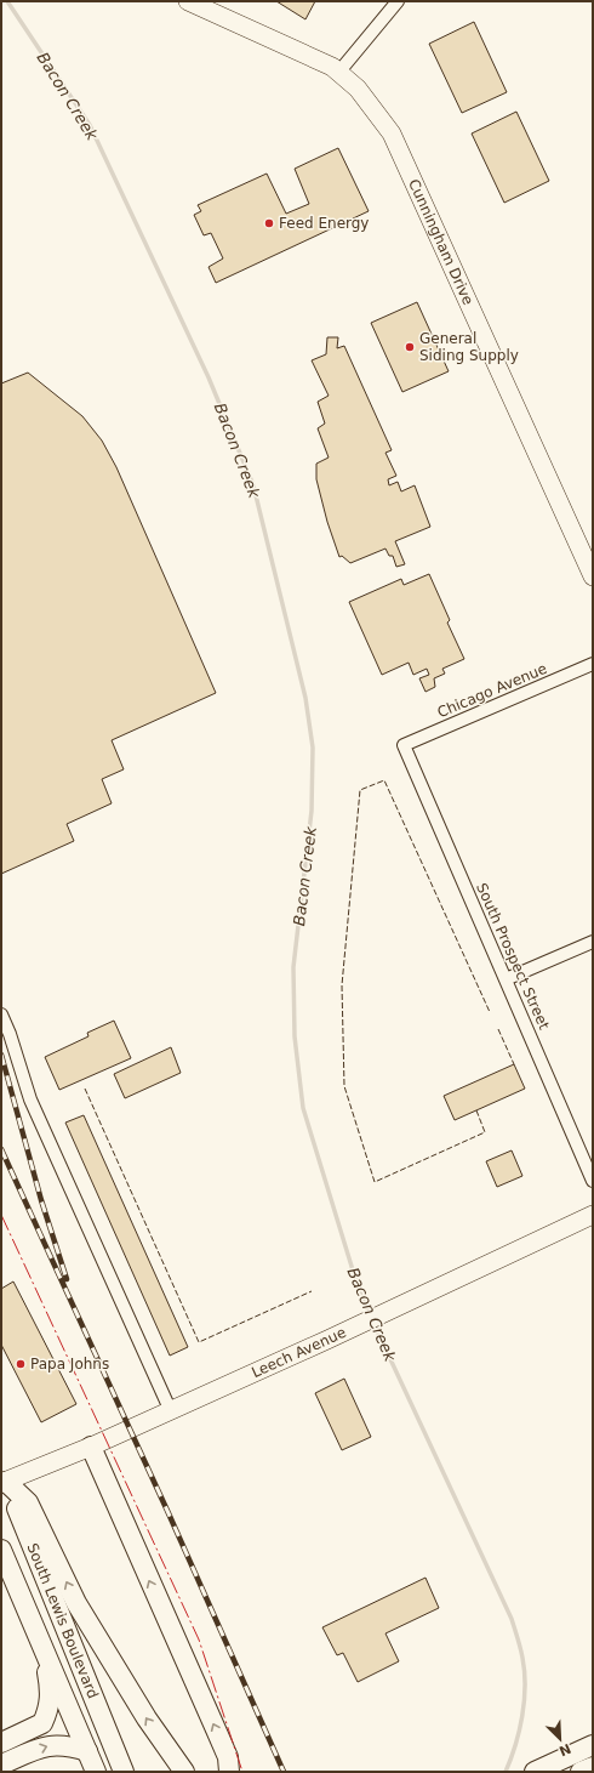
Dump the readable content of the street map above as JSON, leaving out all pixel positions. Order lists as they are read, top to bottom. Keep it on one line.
{"streets":{"main road":["South Lewis Boulevard"],"street":["Cunningham Drive","Chicago Avenue","South Prospect Street","Leech Avenue"]},"crossings":[["Chicago Avenue","South Prospect Street"],["Leech Avenue","South Lewis Boulevard"]],"water":["Bacon Creek"],"places":["Feed Energy","General Siding Supply","Papa Johns"],"north":"bottom right"}
